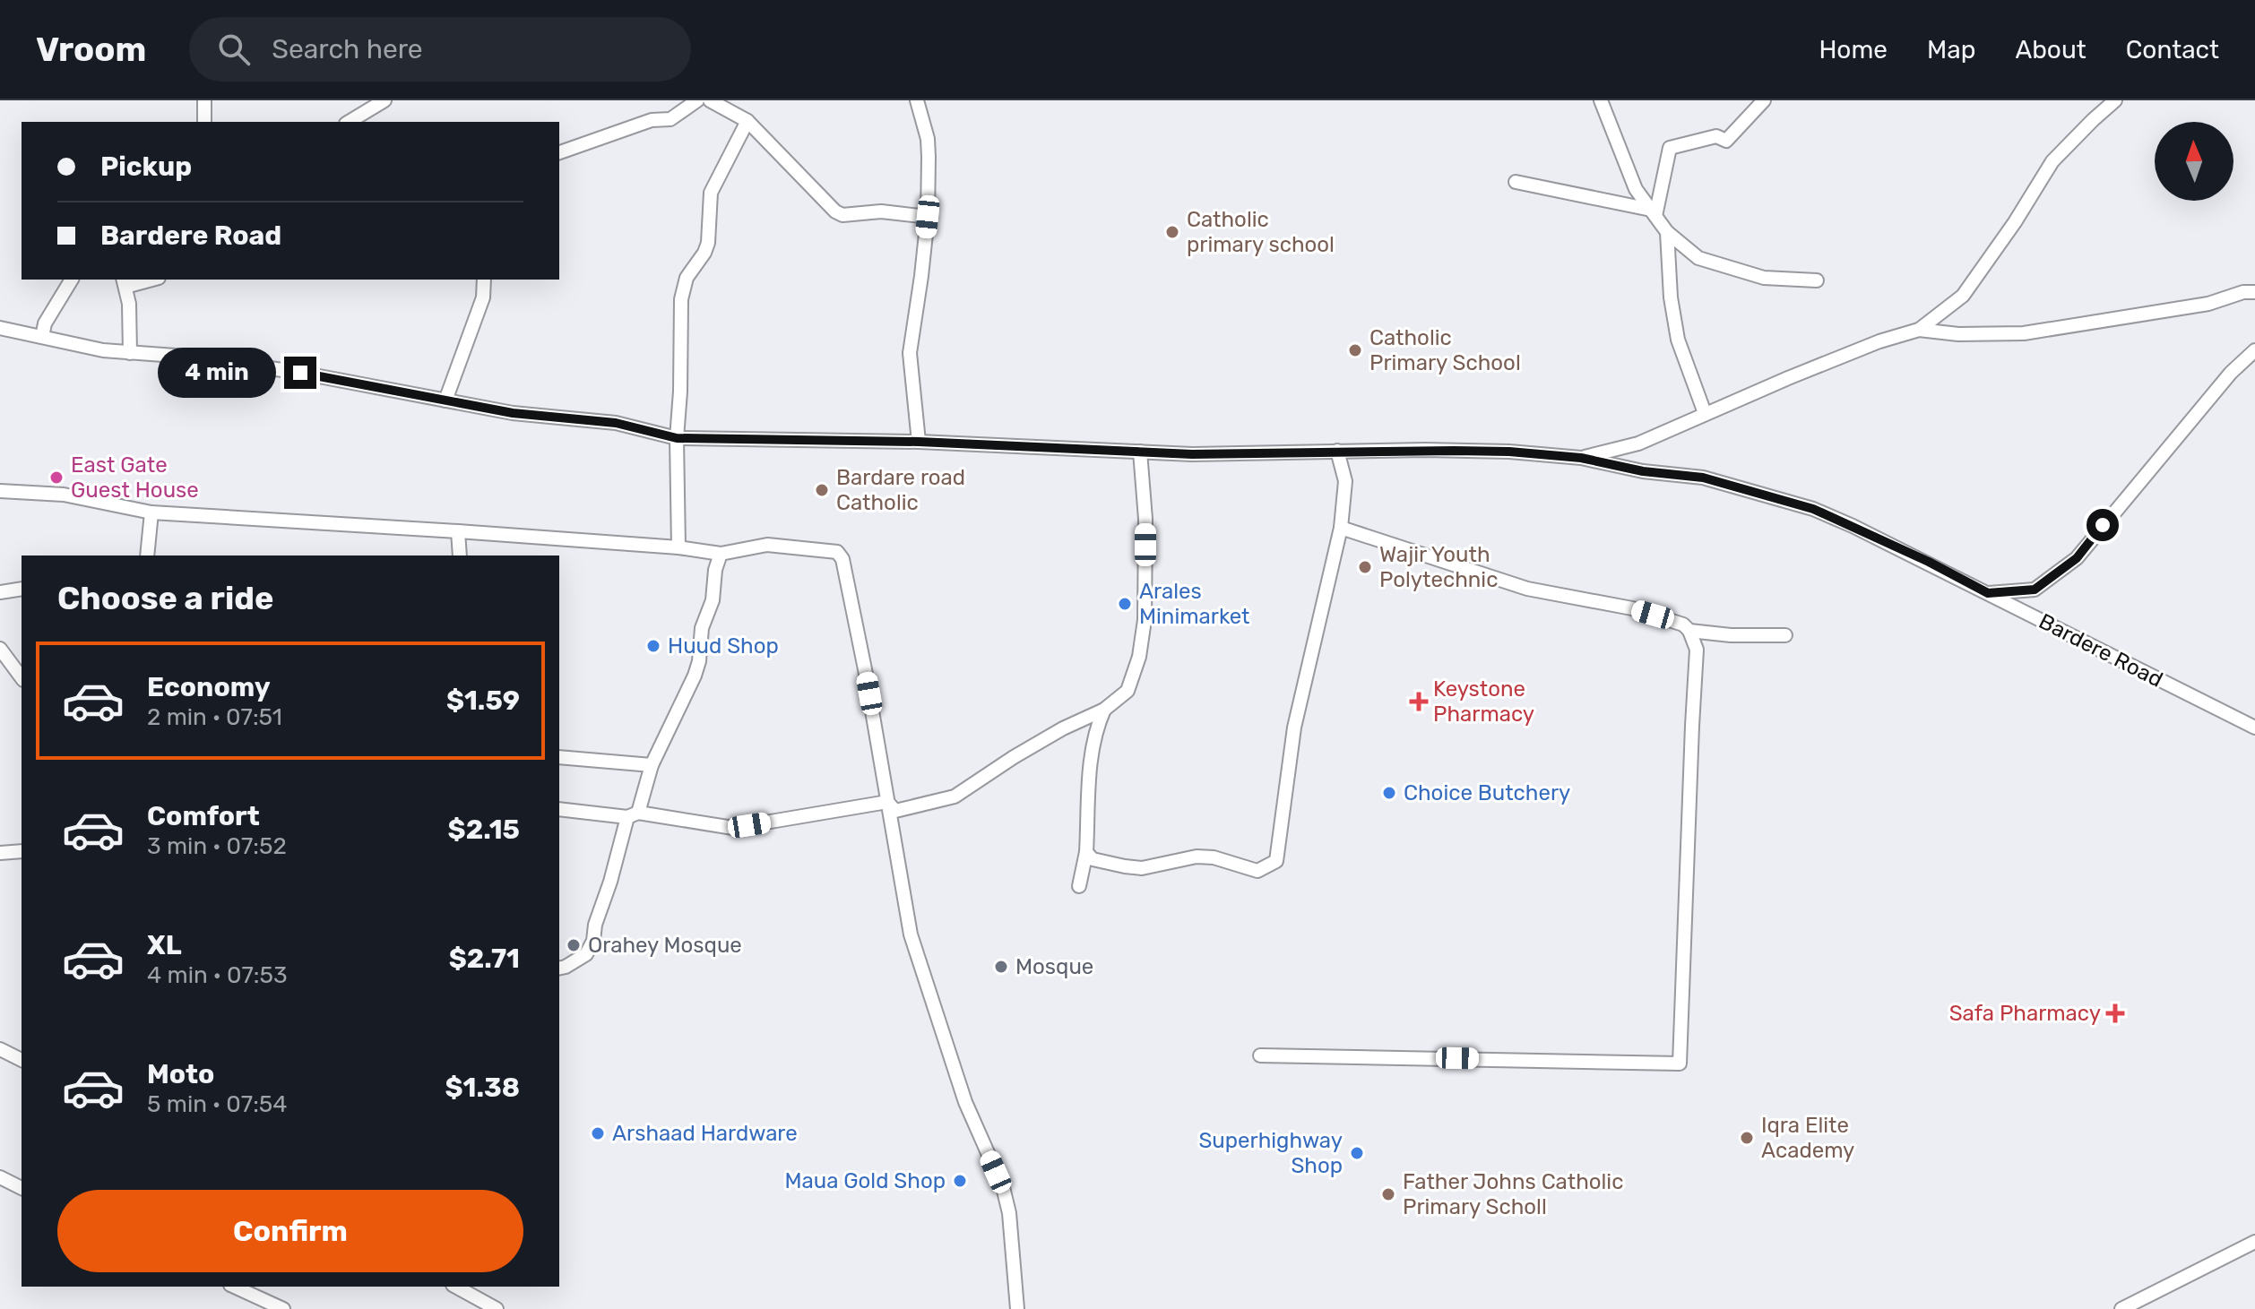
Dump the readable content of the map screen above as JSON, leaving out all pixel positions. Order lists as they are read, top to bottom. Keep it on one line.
{"streets":{"street":["Bardere Road"]},"places":{"other":["Catholic primary school","Catholic Primary School","East Gate Guest House","Bardare road Catholic","Wajir Youth Polytechnic","Arales Minimarket","Huud Shop","Choice Butchery","Orahey Mosque","Mosque","Arshaad Hardware","Iqra Elite Academy","Superhighway Shop","Maua Gold Shop","Father Johns Catholic Primary Scholl"],"health":["Keystone Pharmacy","Safa Pharmacy"]},"north":"top","page":{"header":"Vroom","search":"Search here","nav":["Home","Map","About","Contact"],"banner":["Pickup","Bardere Road"],"bubble":"4 min","heading":"Choose a ride","list":[{"name":"Economy","note":"2 min · 07:51","value":"$1.59"},{"name":"Comfort","note":"3 min · 07:52","value":"$2.15"},{"name":"XL","note":"4 min · 07:53","value":"$2.71"},{"name":"Moto","note":"5 min · 07:54","value":"$1.38"}],"buttons":"Confirm"}}
